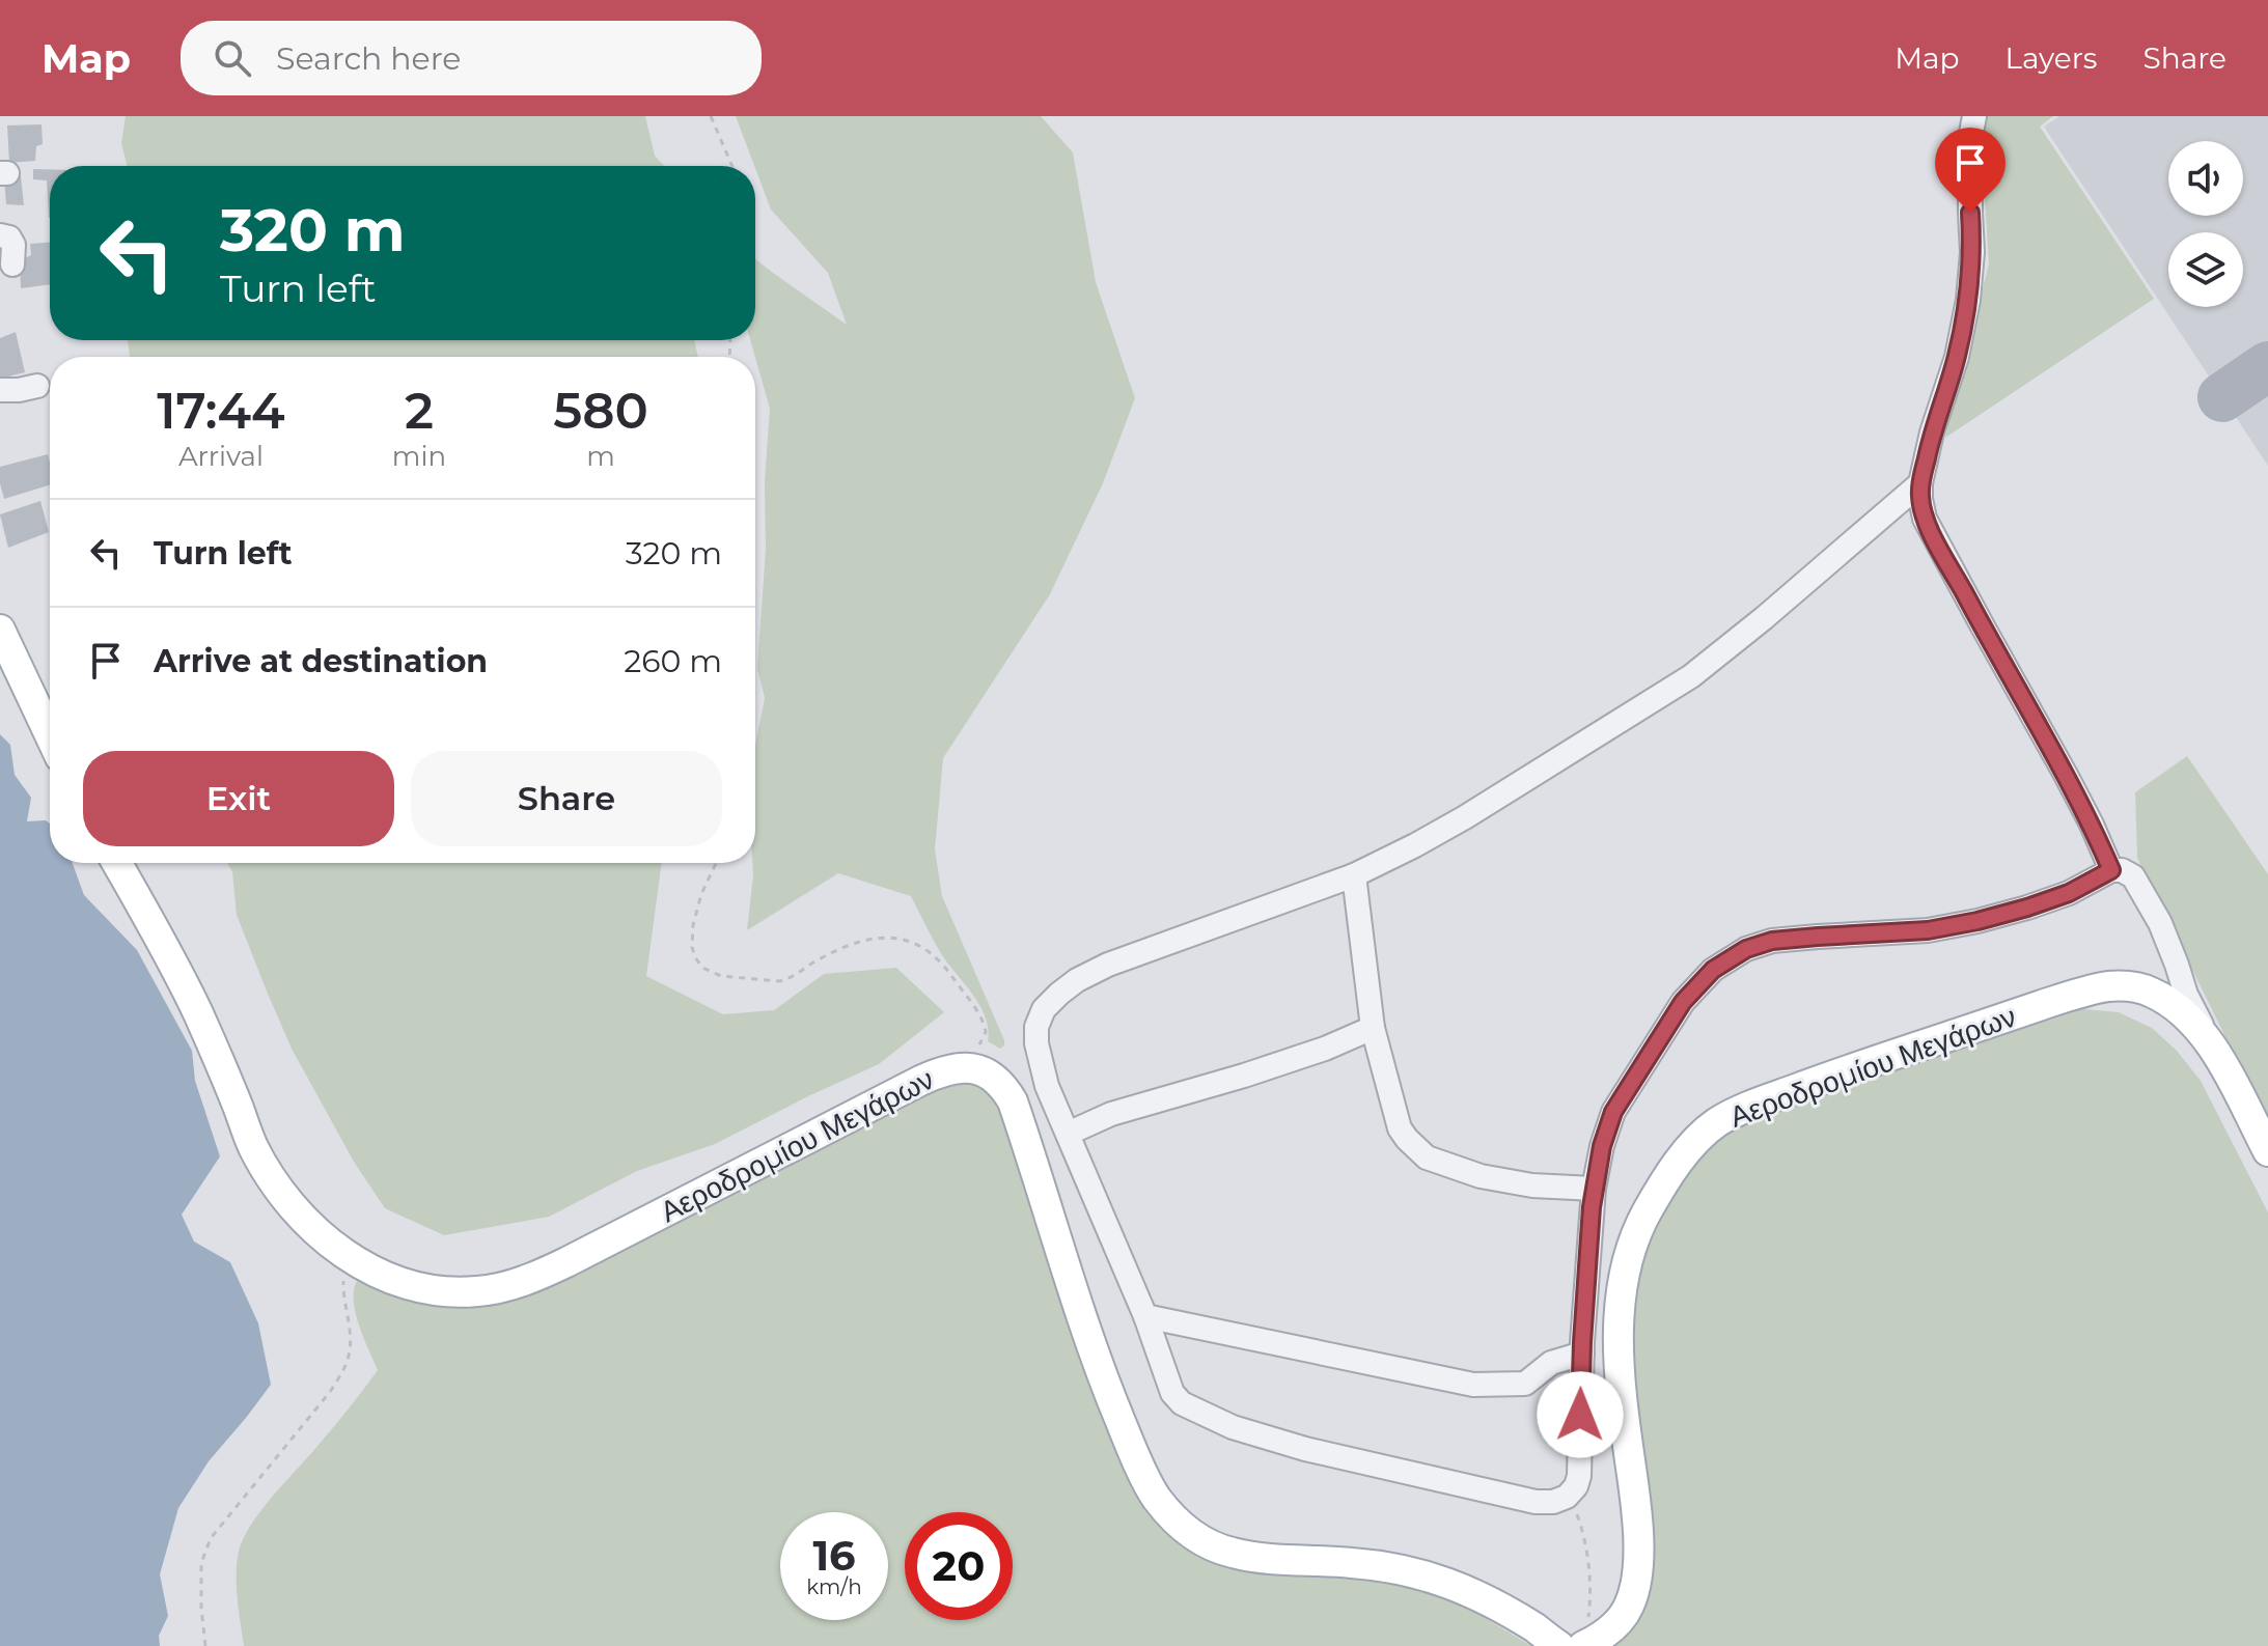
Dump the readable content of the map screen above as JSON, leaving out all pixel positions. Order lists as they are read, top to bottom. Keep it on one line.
{"streets":{"main road":["Αεροδρομίου Μεγάρων"]},"page":{"header":"Map","search":"Search here","nav":["Map","Layers","Share"],"turn":["320 m","Turn left"],"eta":["17:44","Arrival","2","min","580","m"],"list":[{"name":"Turn left","value":"320 m"},{"name":"Arrive at destination","value":"260 m"}],"buttons":["Exit","Share"],"speed":"16 km/h","limit":"20"}}
